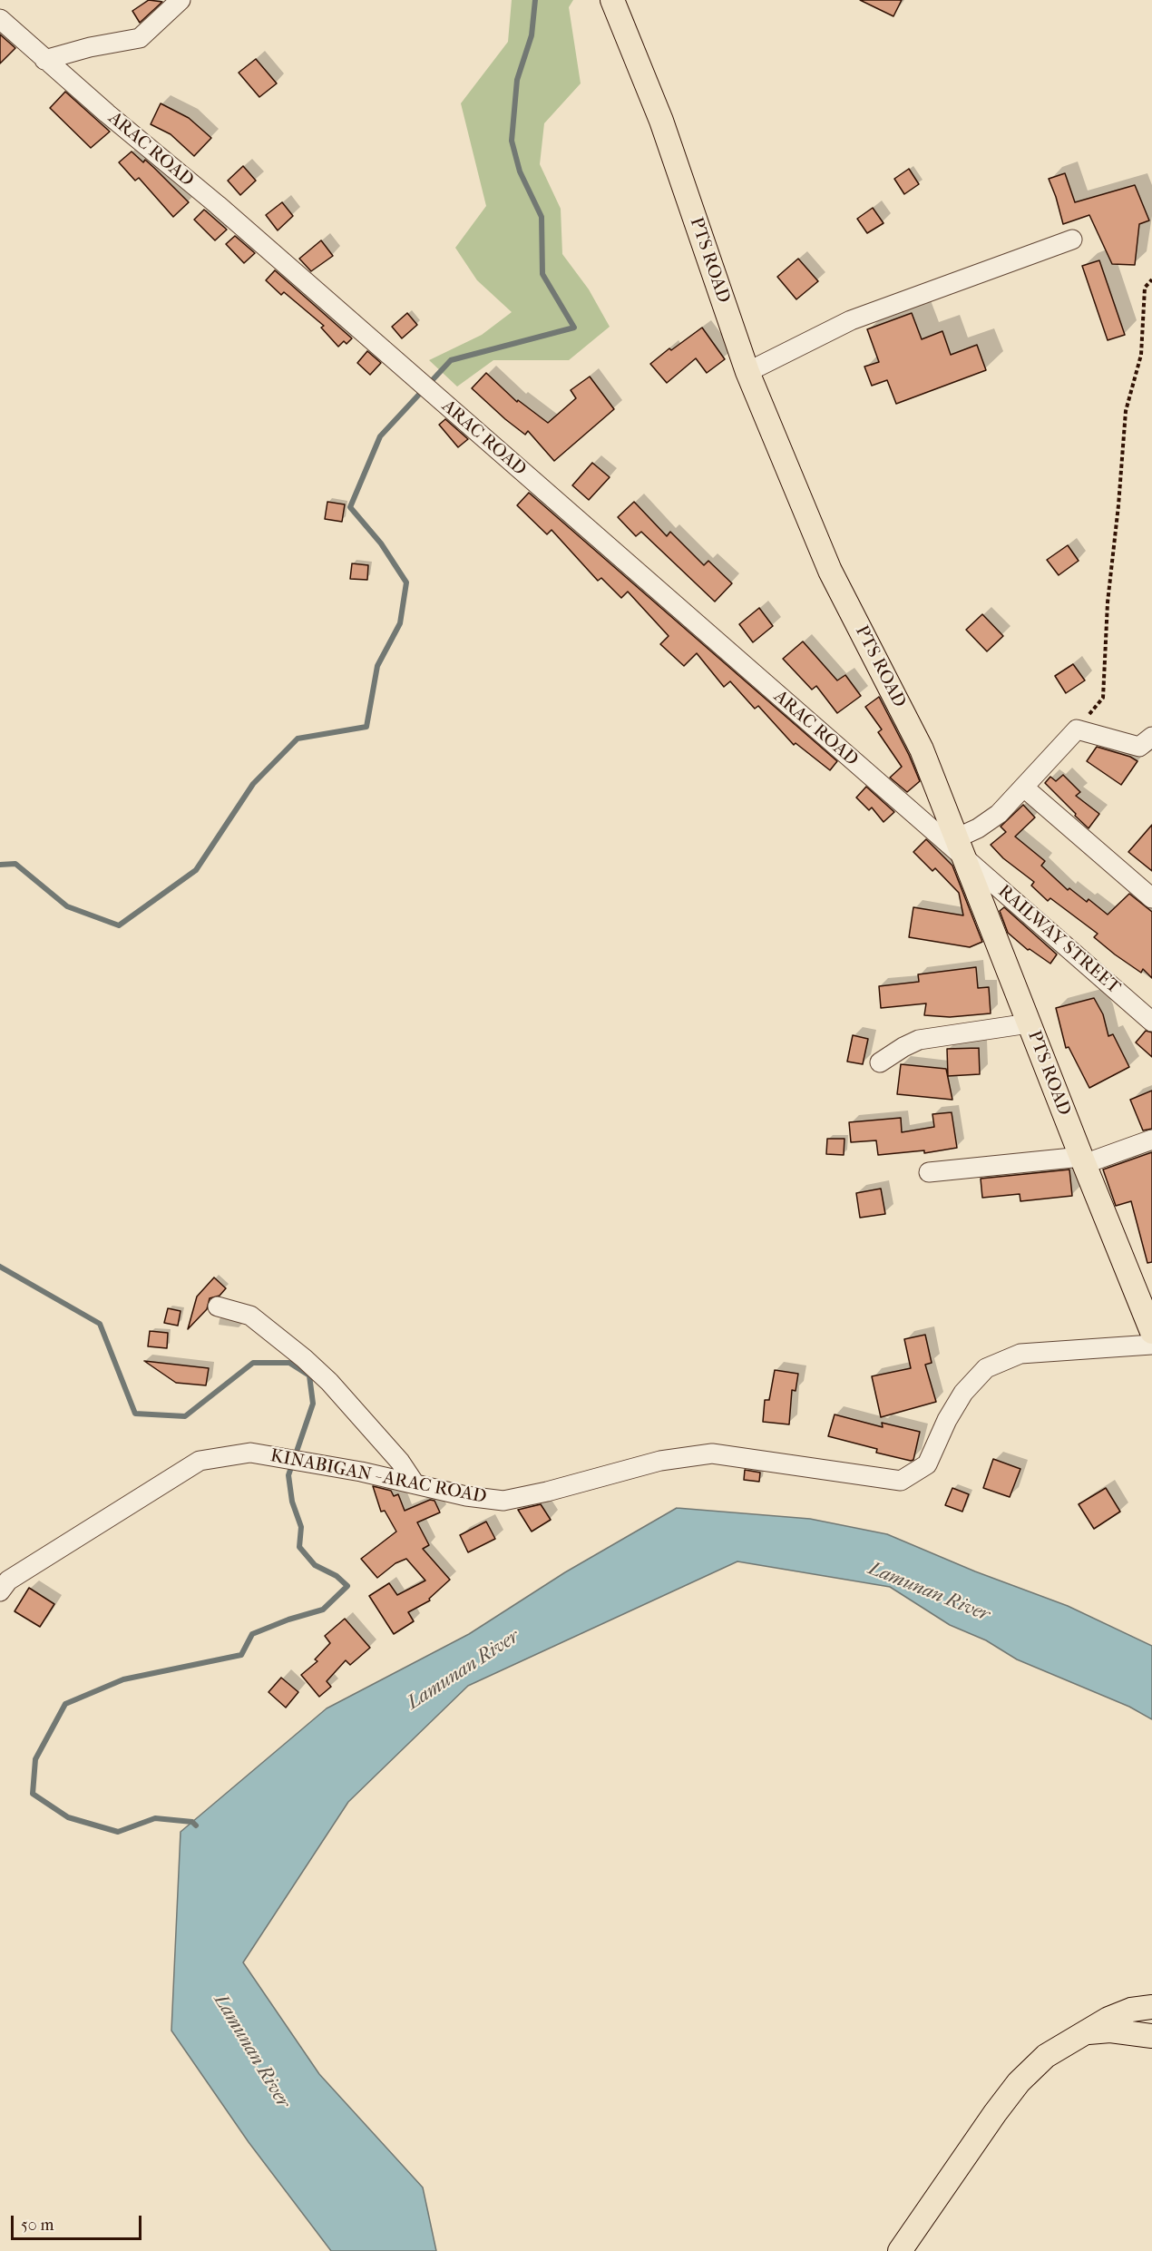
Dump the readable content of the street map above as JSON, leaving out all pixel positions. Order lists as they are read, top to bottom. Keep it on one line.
{"streets":{"main road":["PTS ROAD"],"street":["ARAC ROAD","RAILWAY STREET","KINABIGAN - ARAC ROAD"]},"crossings":[["ARAC ROAD","PTS ROAD"],["ARAC ROAD","RAILWAY STREET"],["PTS ROAD","RAILWAY STREET"]],"water":["Lamunan River"],"scale_bar":"50 m"}
